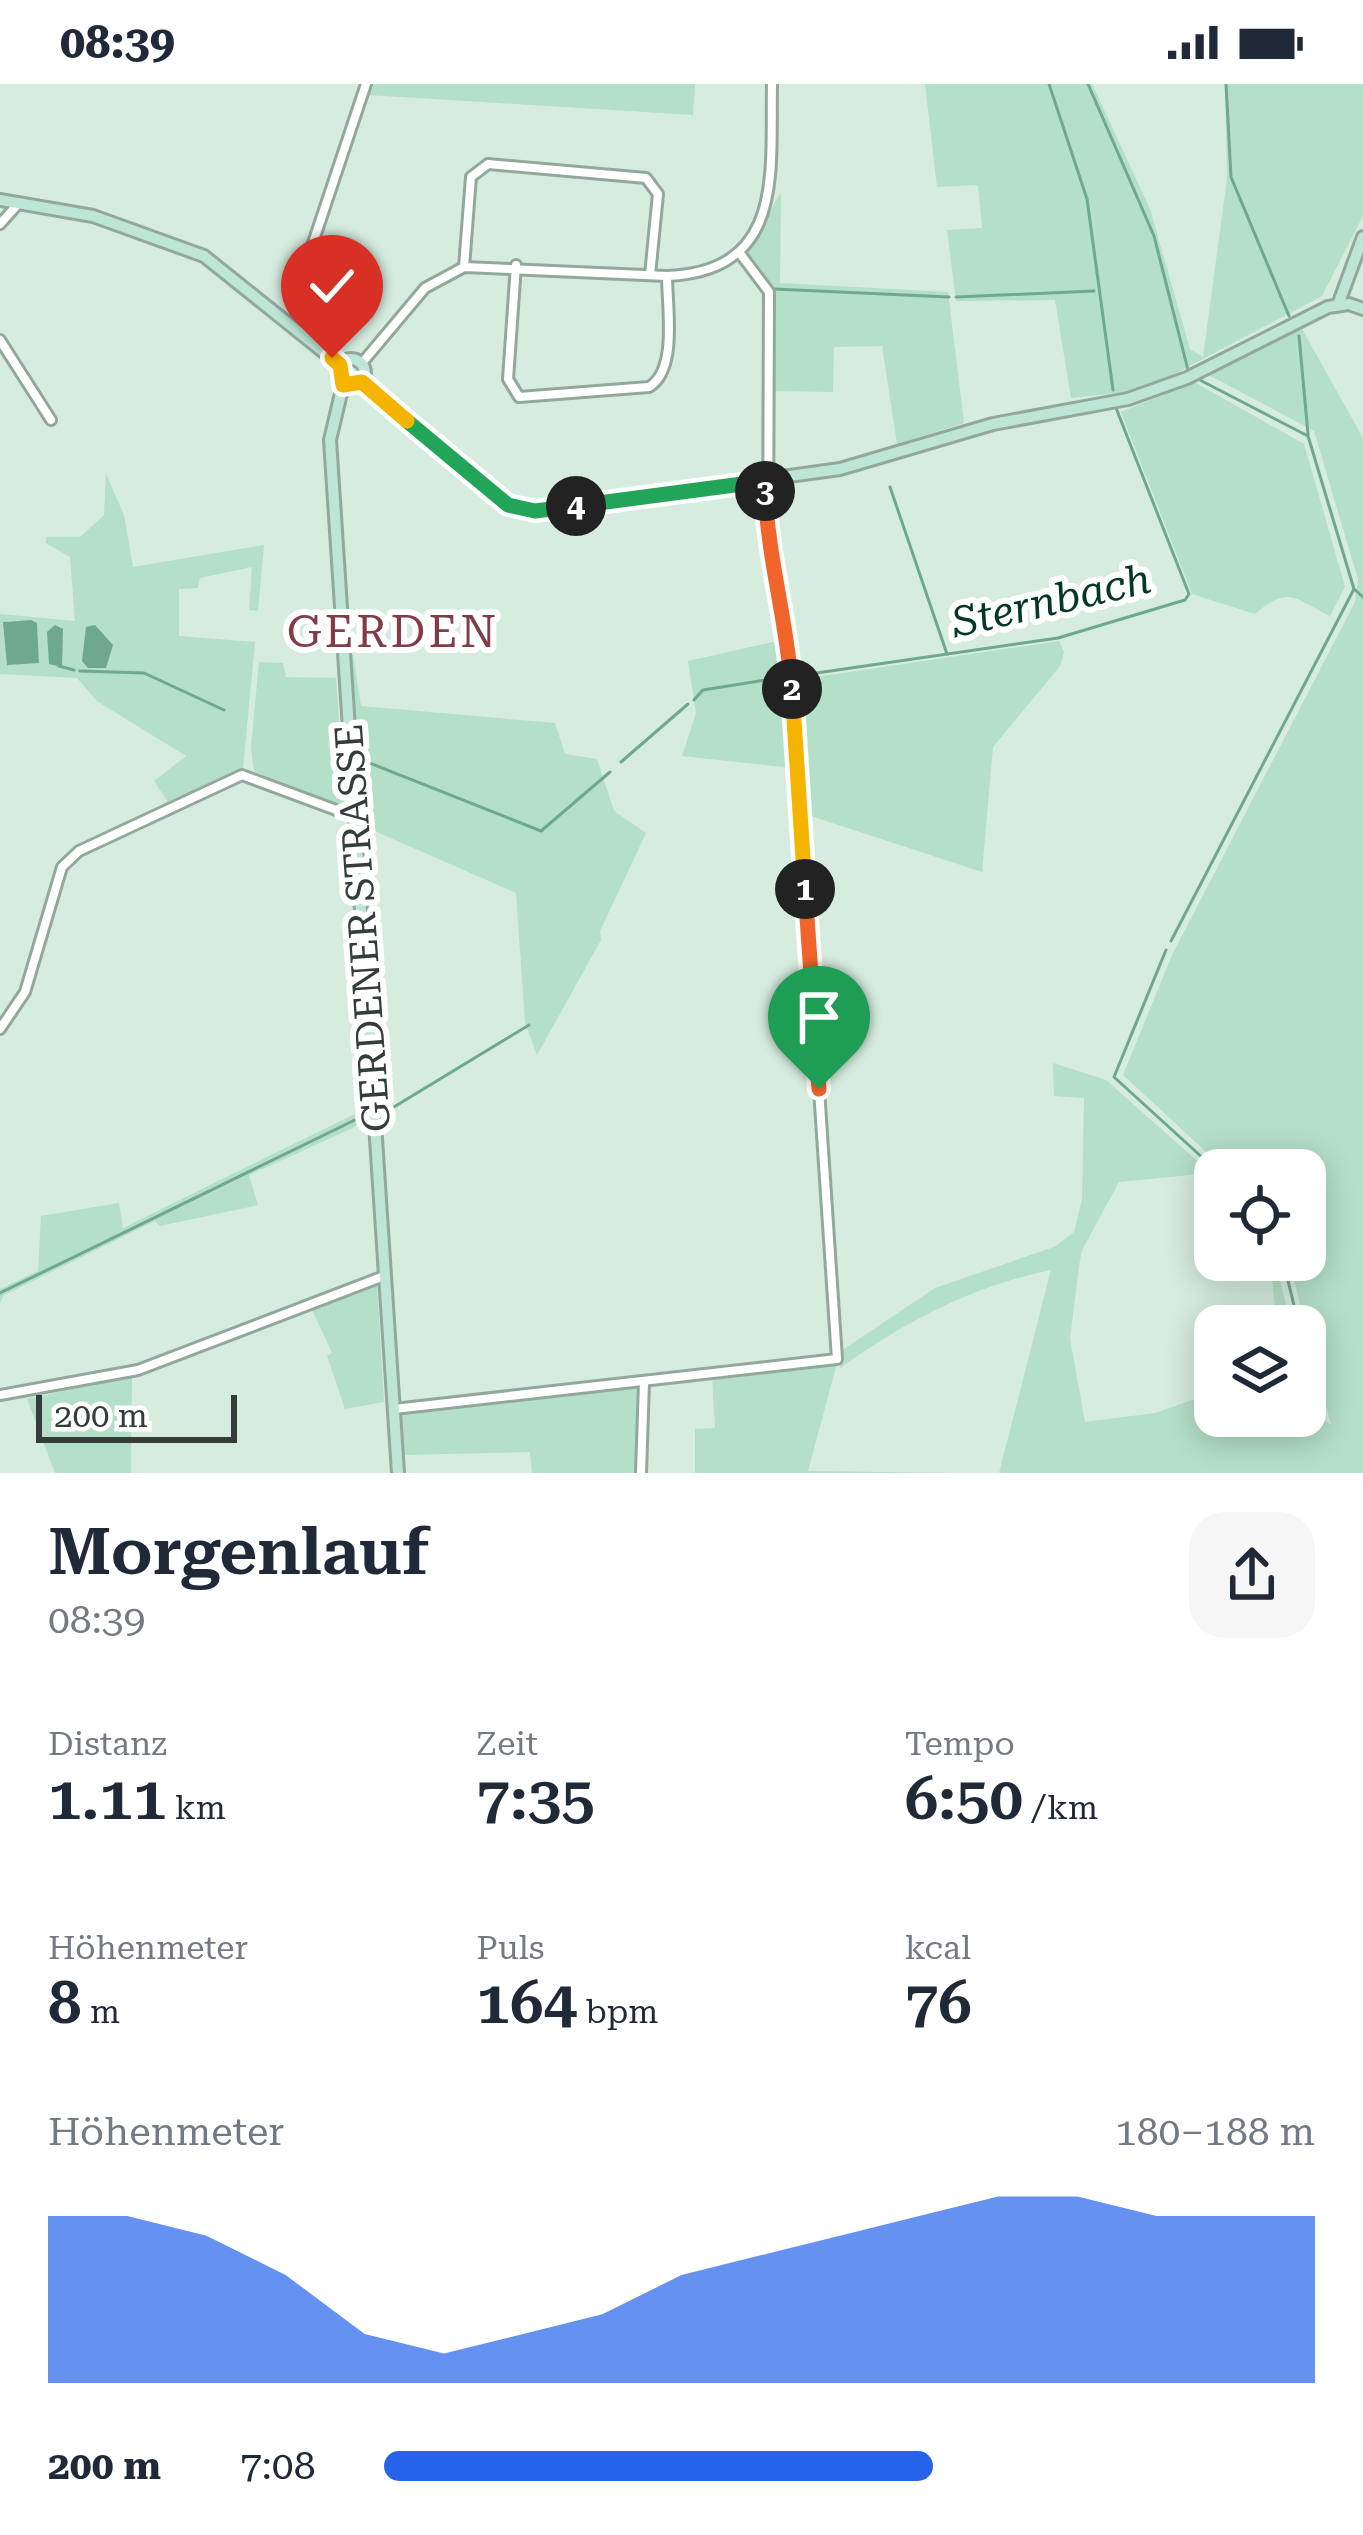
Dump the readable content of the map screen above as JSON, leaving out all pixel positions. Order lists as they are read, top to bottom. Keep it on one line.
{"streets":{"main road":["GERDENER STRASSE"]},"districts":["GERDEN"],"water":["Sternbach"],"scale_bar":"200 m","page":{"status":"08:39","pins":["3","4","2","1"],"scale":"200 m","heading":["Morgenlauf","08:39"],"stats":[["Distanz","1.11 km"],["Zeit","7:35"],["Tempo","6:50 /km"],["Höhenmeter","8 m"],["Puls","164 bpm"],["kcal","76"]],"chart":["Höhenmeter","180–188 m"],"list":[{"name":"200 m","note":"7:08"}]}}
